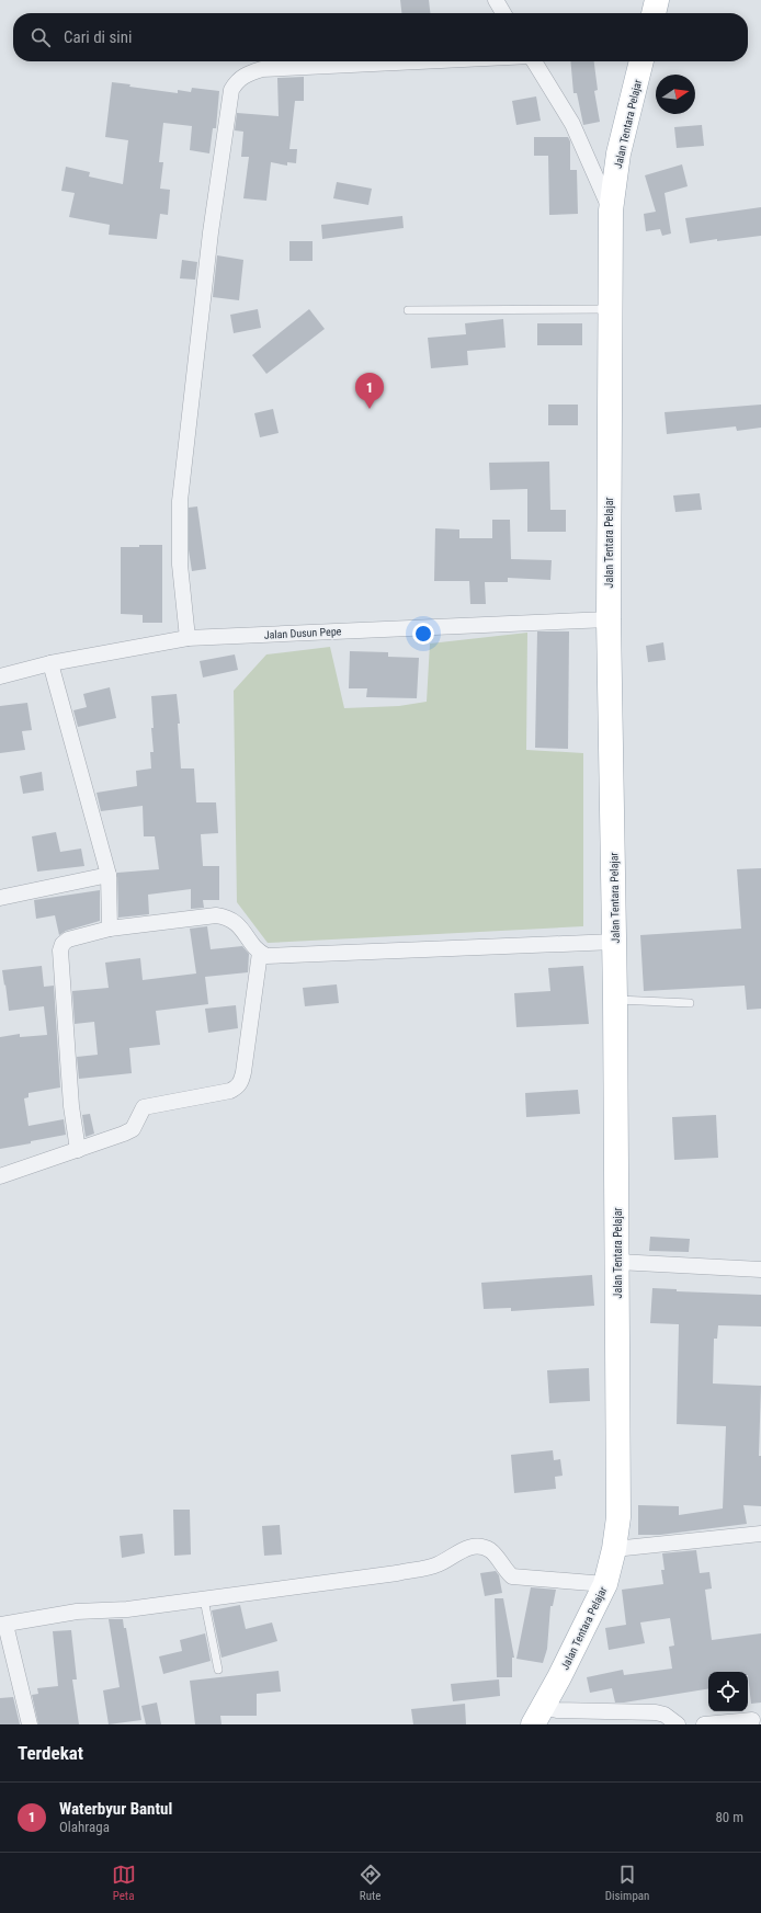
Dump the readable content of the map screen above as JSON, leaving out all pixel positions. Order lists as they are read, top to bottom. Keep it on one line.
{"streets":{"main road":["Jalan Tentara Pelajar"],"street":["Jalan Dusun Pepe"]},"crossings":[["Jalan Tentara Pelajar","Jalan Dusun Pepe"]],"north":"right","page":{"search":"Cari di sini","pins":"1","heading":"Terdekat","list":[{"mark":"1","name":"Waterbyur Bantul","note":"Olahraga","value":"80 m"}],"nav":["Peta","Rute","Disimpan"]}}
